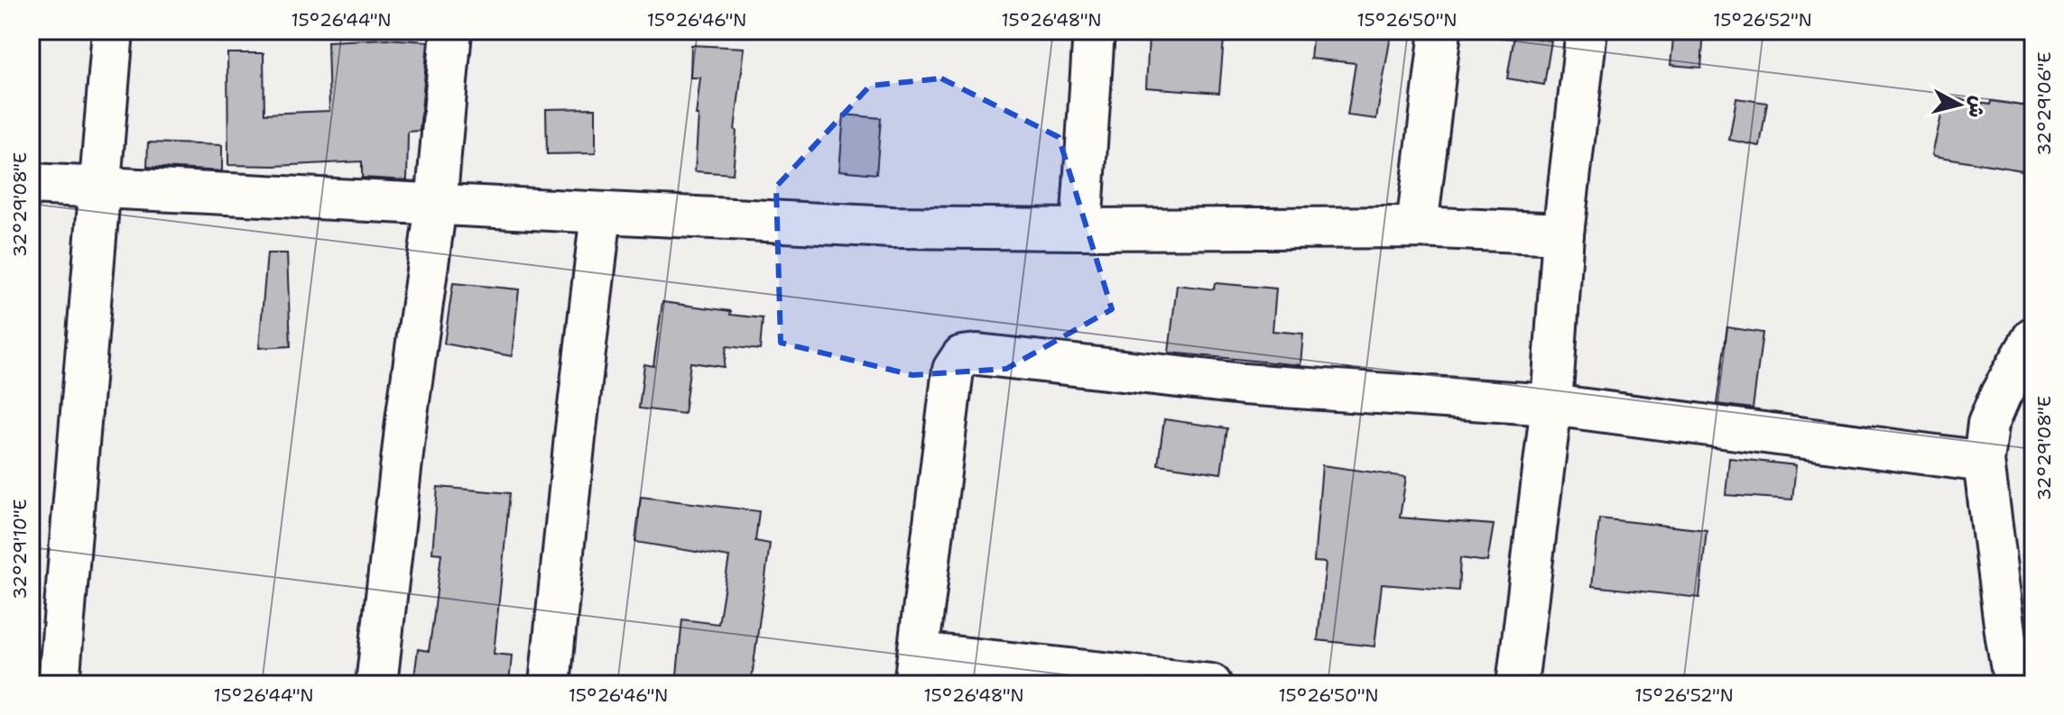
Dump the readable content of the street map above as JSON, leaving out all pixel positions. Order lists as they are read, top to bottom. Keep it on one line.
{"north":"right","coordinates":["15°26'44\"N","15°26'46\"N","15°26'48\"N","15°26'50\"N","15°26'52\"N","32°29'06\"E","32°29'08\"E","32°29'10\"E"]}
